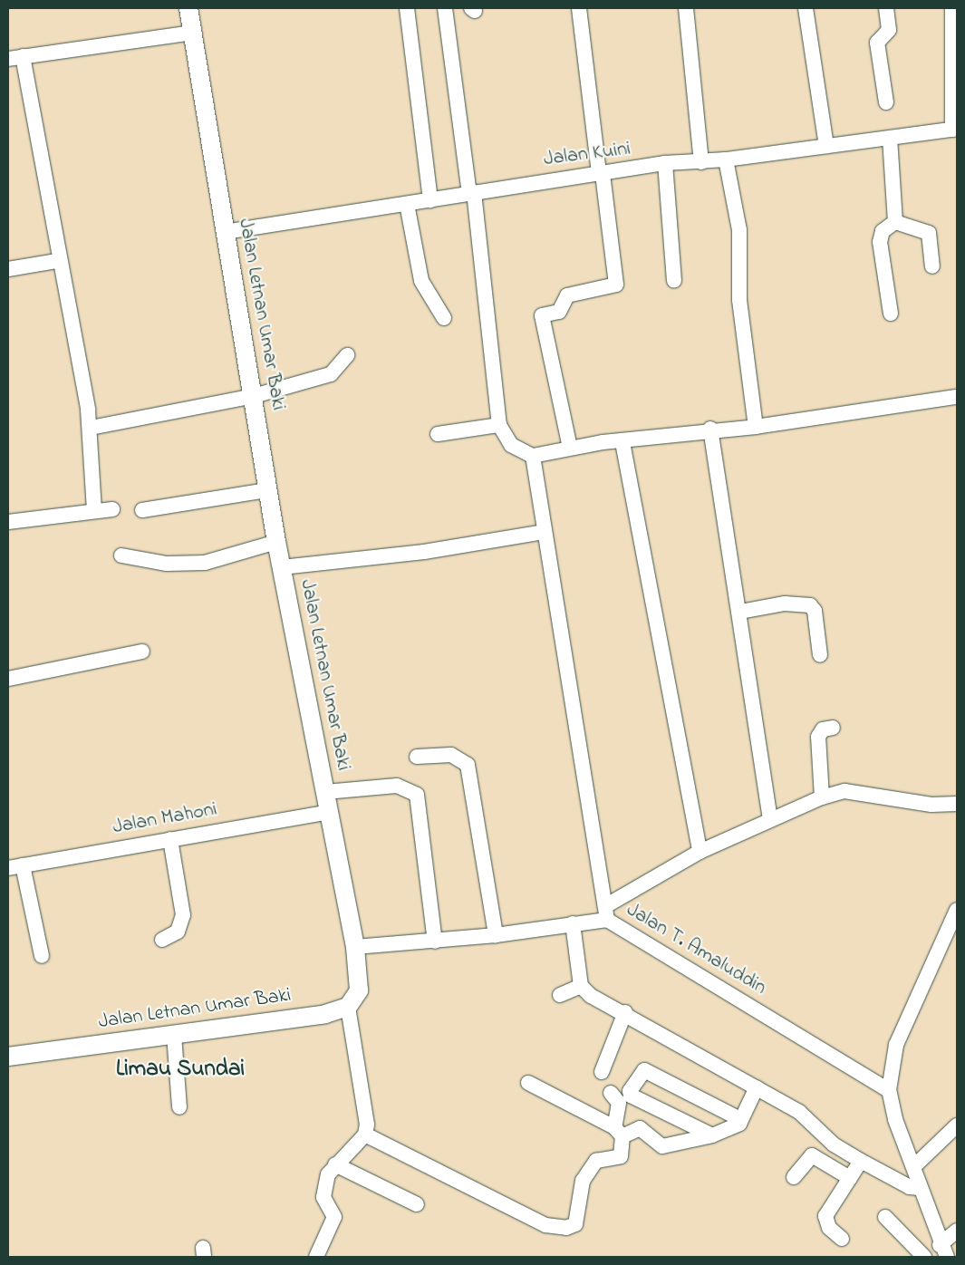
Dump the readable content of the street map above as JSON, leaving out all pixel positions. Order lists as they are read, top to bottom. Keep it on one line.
{"streets":{"street":["Jalan Kuini","Jalan Letnan Umar Baki","Jalan Mahoni","Jalan T. Amaluddin"]},"crossings":[["Jalan Kuini","Jalan Letnan Umar Baki"],["Jalan Letnan Umar Baki","Jalan Mahoni"],["Jalan Letnan Umar Baki","Jalan T. Amaluddin"]],"districts":["Limau Sundai"]}
